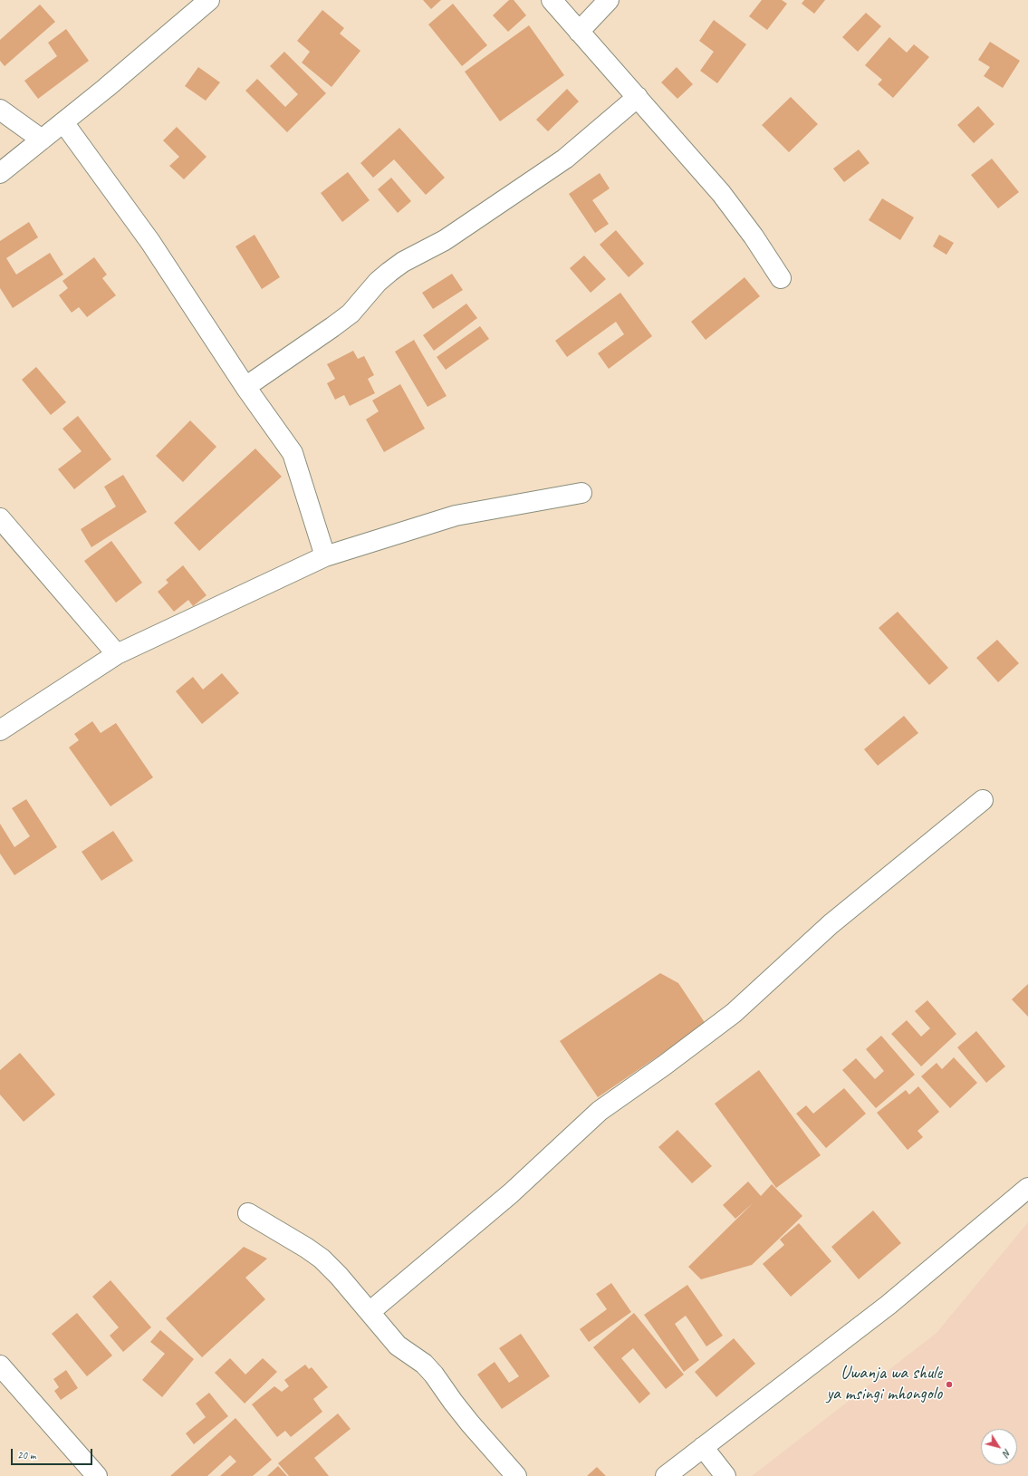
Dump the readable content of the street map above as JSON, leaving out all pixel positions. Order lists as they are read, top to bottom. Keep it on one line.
{"places":["Uwanja wa shule ya msingi mhongolo"],"scale_bar":"20 m","north":"bottom right"}
